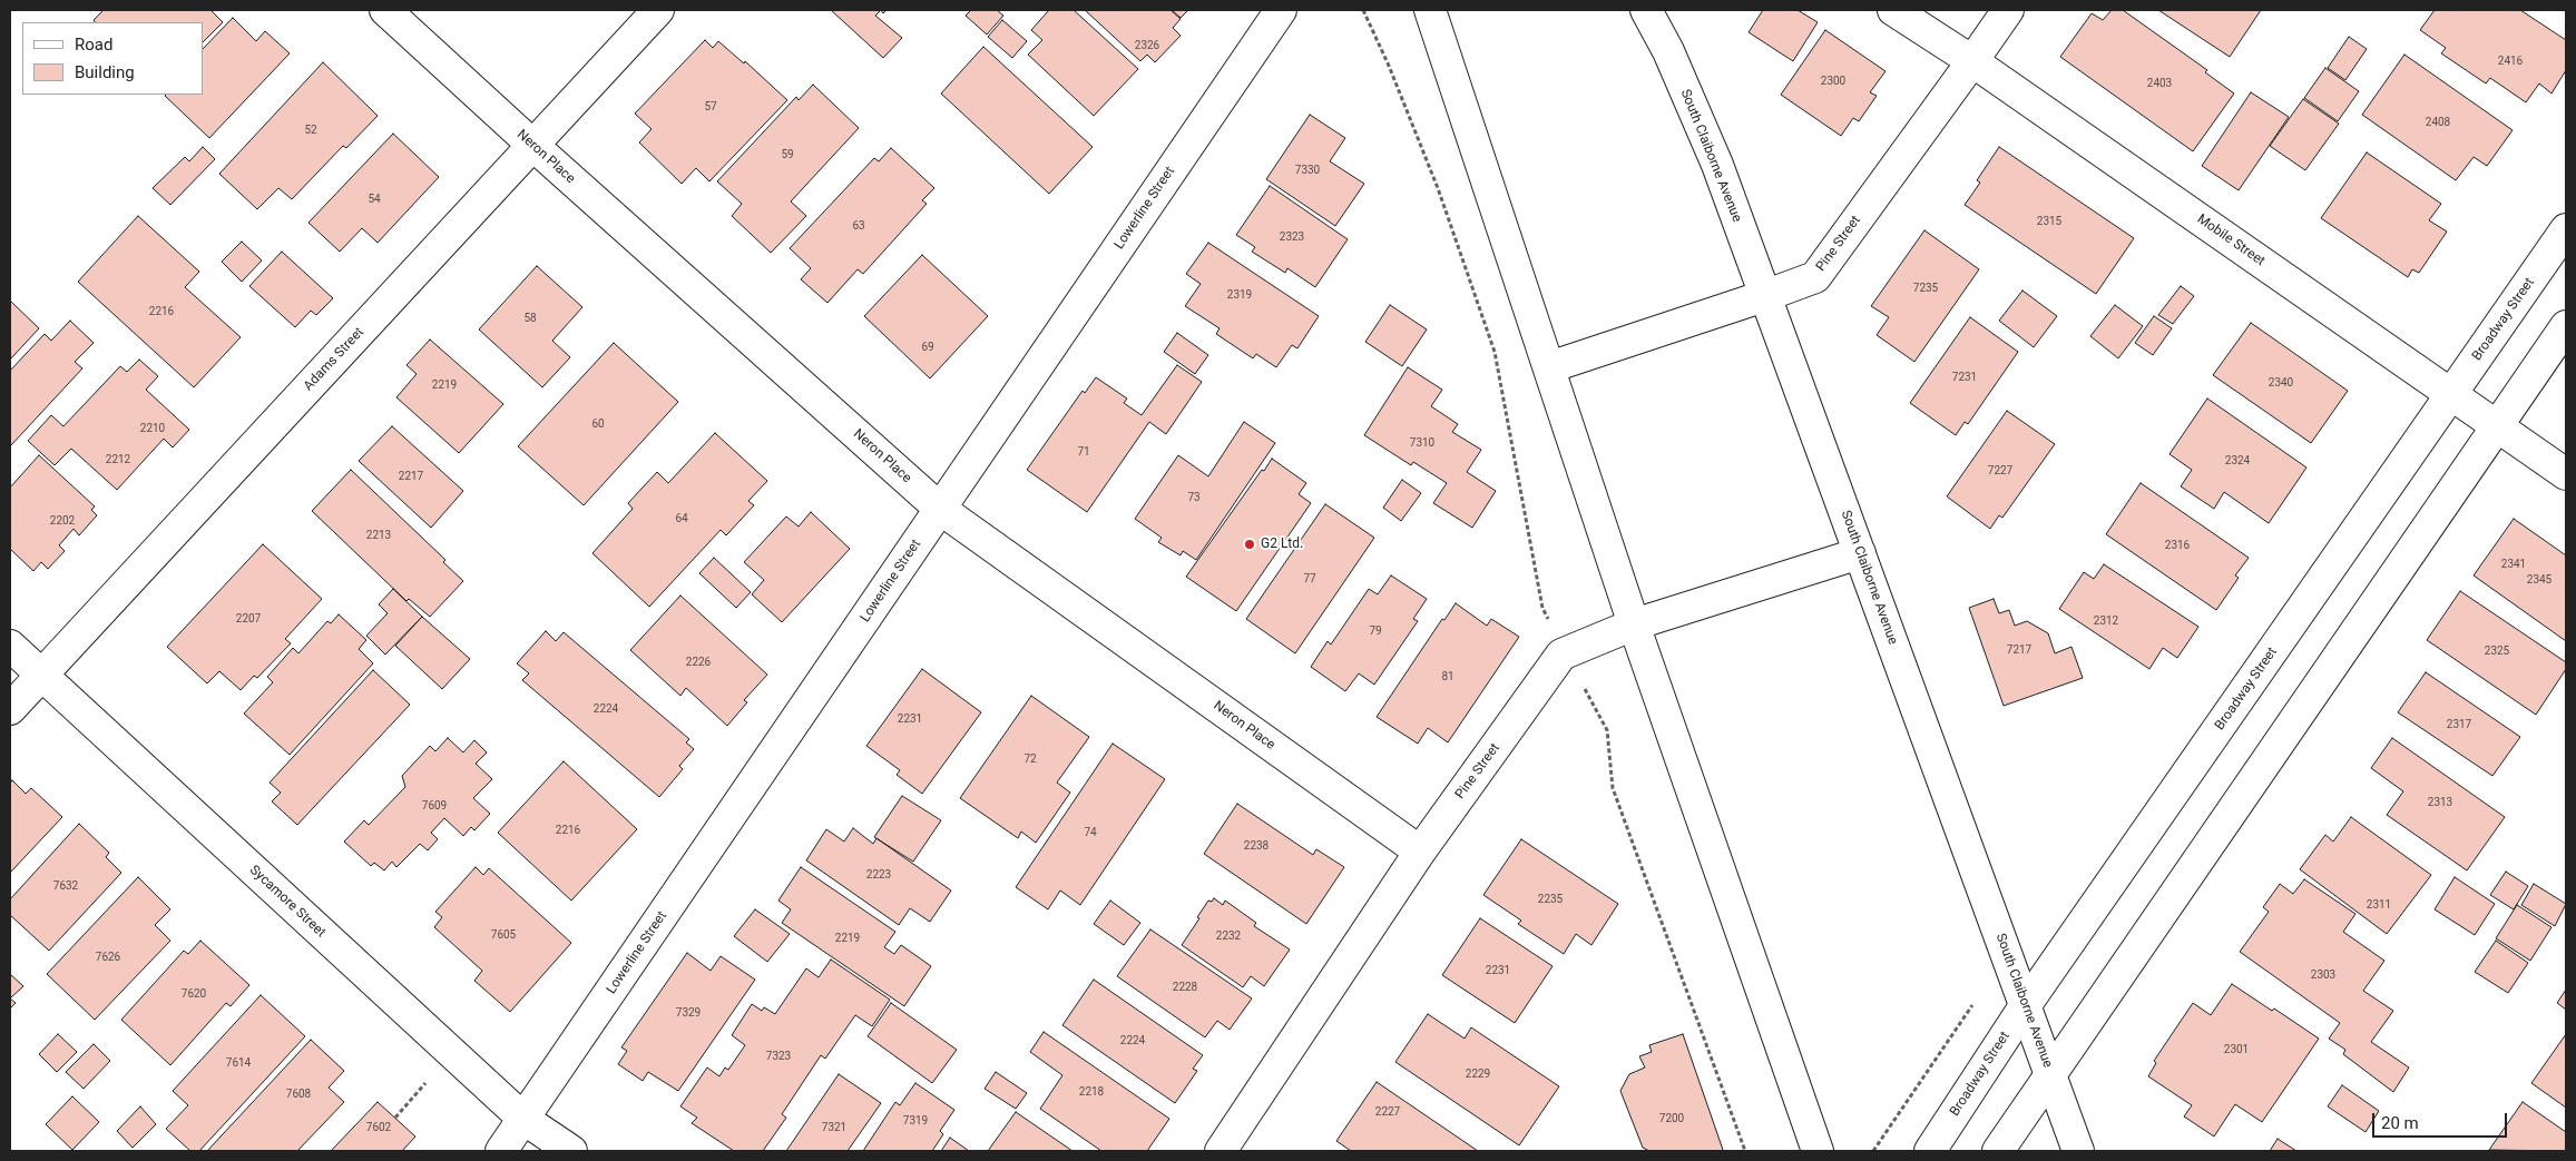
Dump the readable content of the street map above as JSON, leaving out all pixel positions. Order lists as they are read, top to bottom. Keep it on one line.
{"streets":{"street":["South Claiborne Avenue","Neron Place","Lowerline Street","Mobile Street","Pine Street","Broadway Street","Adams Street","Sycamore Street"]},"crossings":[["South Claiborne Avenue","Pine Street"],["South Claiborne Avenue","Broadway Street"],["Neron Place","Lowerline Street"],["Neron Place","Pine Street"],["Neron Place","Adams Street"],["Lowerline Street","Sycamore Street"],["Mobile Street","Pine Street"],["Mobile Street","Broadway Street"],["Adams Street","Sycamore Street"]],"places":["G2 Ltd."],"house_numbers":["2326","2416","2300","2403","57","2408","52","59","7330","54","2315","63","2323","7235","2319","2216","58","69","7231","2340","2219","60","2210","7310","71","2212","2324","7227","2217","73","64","2202","2213","2316","2341","77","2345","2207","2312","79","7217","2325","2226","81","2224","2231","2317","72","2313","7609","2216","74","2238","2223","7632","2235","2311","7605","2232","2219","7626","2231","2303","2228","7620","7329","2224","2301","7323","7614","2229","2218","7608","2227","7200","7319","7602","7321"],"legend":["Road","Building"],"scale_bar":"20 m"}
